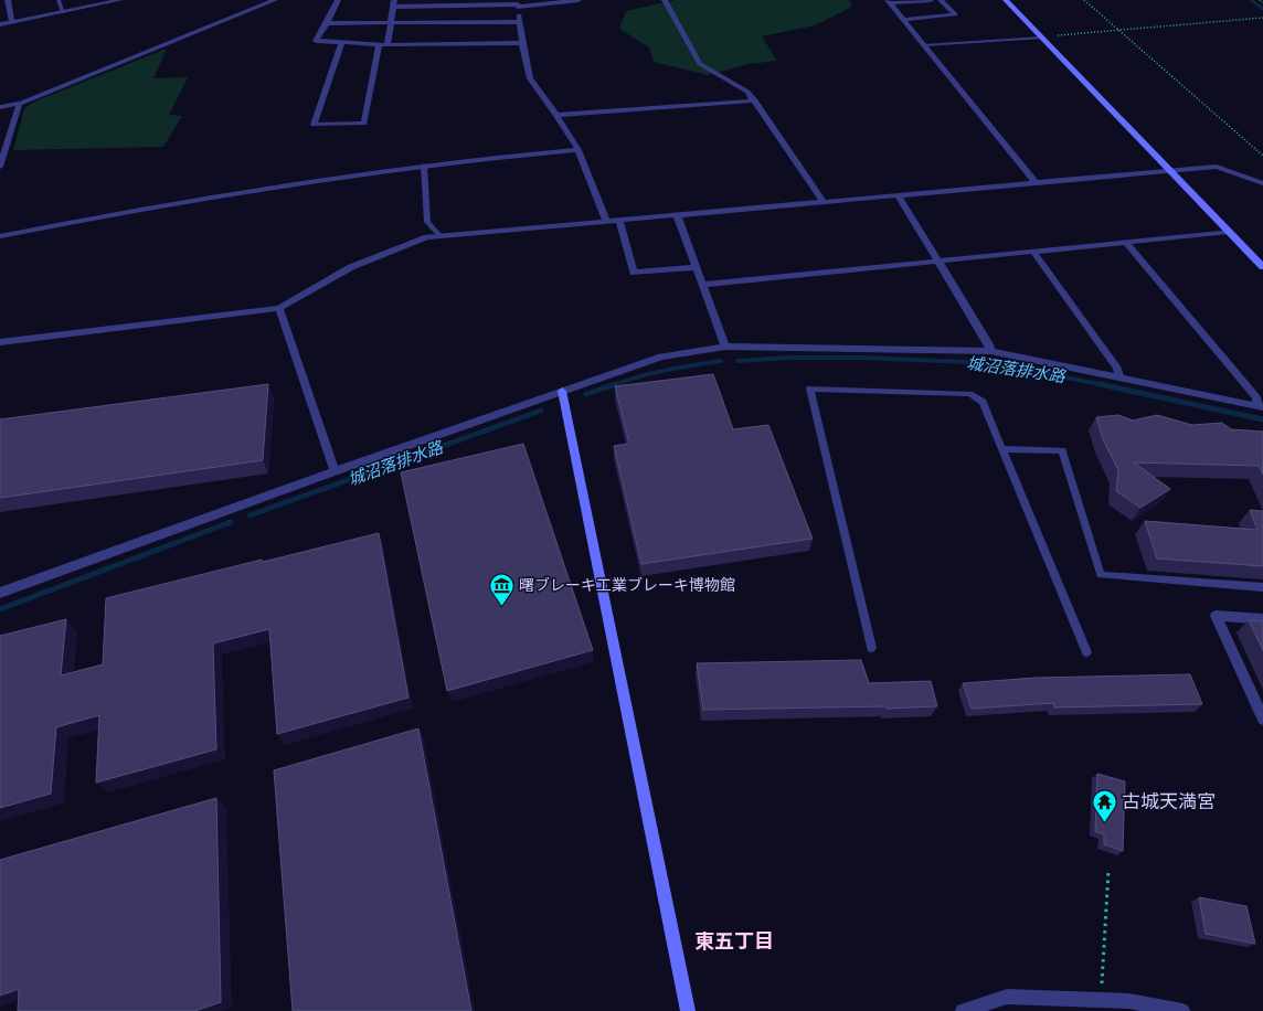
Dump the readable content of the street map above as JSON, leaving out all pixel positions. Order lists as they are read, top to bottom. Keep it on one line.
{"districts":["東五丁目"],"water":["城沼落排水路"],"places":{"museum":["曙ブレーキ工業ブレーキ博物館"],"temple":["古城天満宮"]}}
